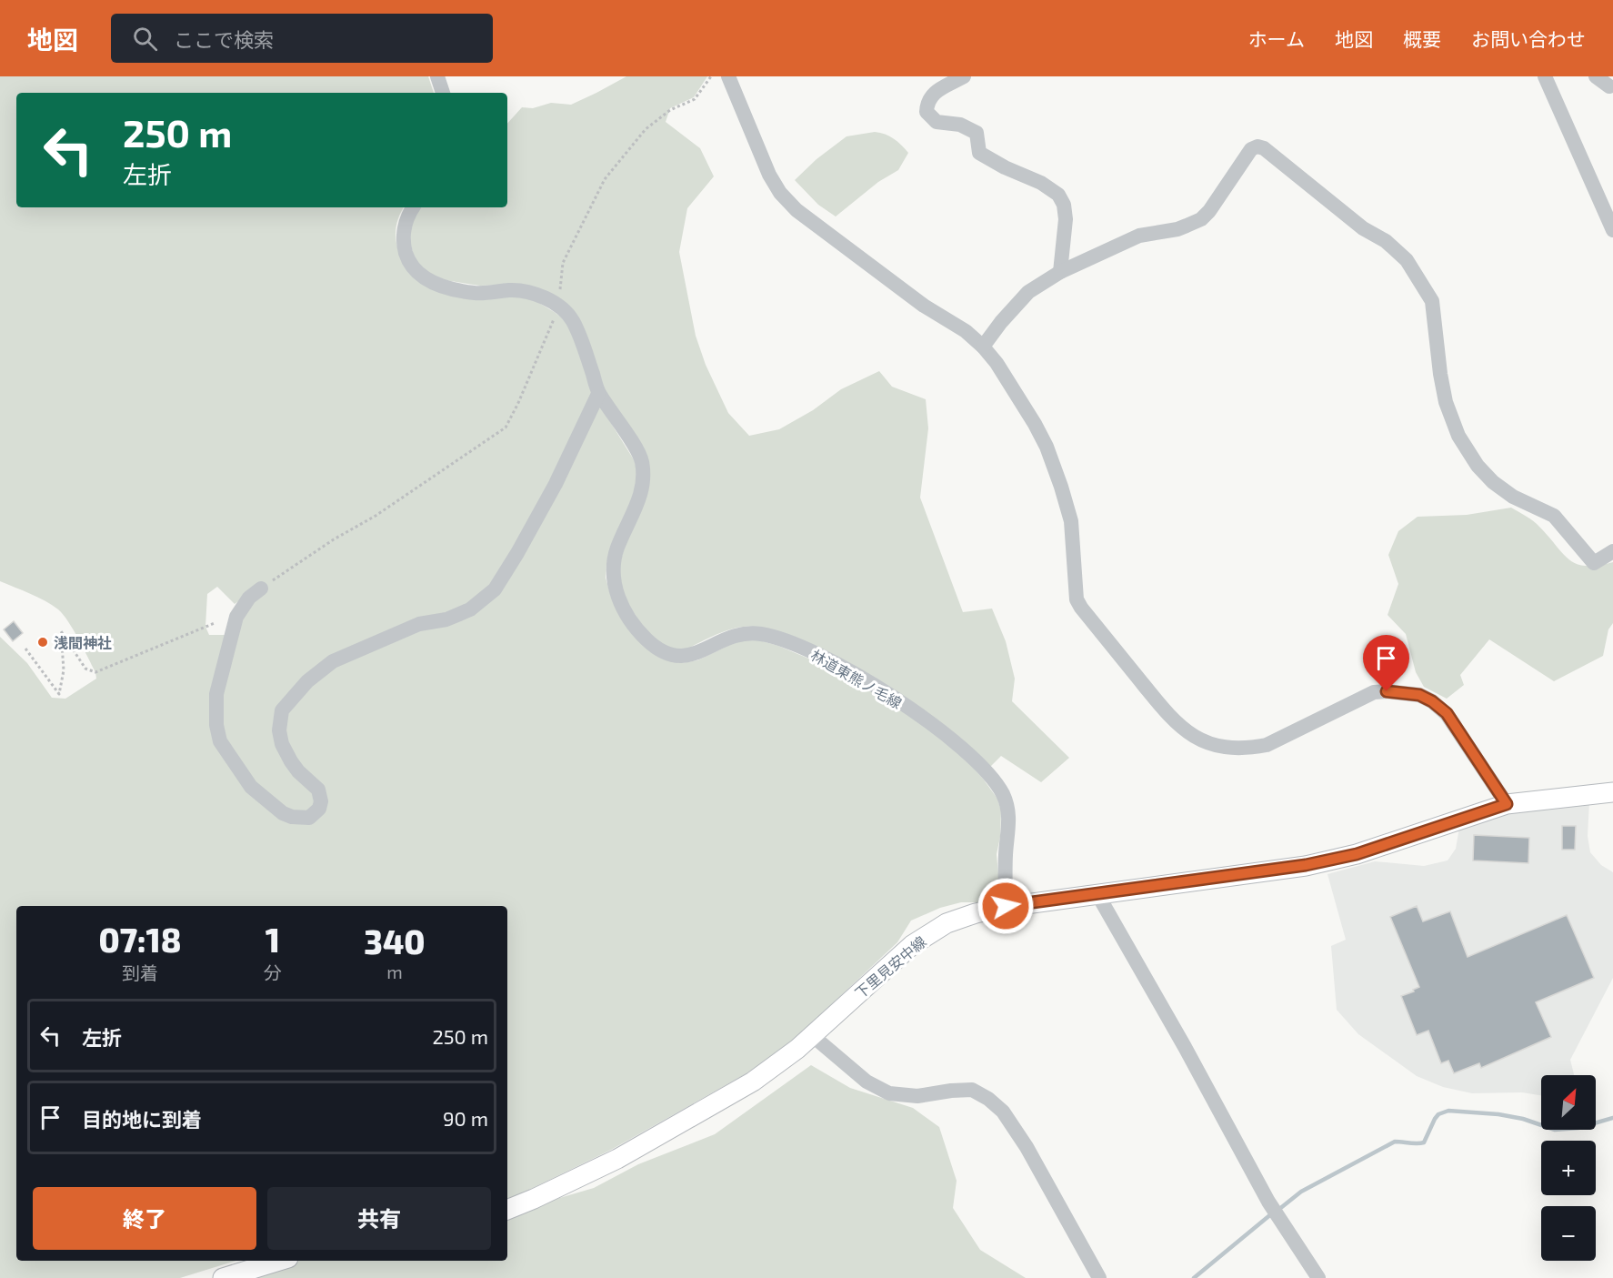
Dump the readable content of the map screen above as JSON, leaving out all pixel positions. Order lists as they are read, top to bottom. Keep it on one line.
{"streets":{"main road":["下里見安中線"],"street":["林道東熊ノ毛線"]},"crossings":[["林道東熊ノ毛線","下里見安中線"]],"places":["浅間神社"],"north":"top right","page":{"header":"地図","search":"ここで検索","nav":["ホーム","地図","概要","お問い合わせ"],"turn":["250 m","左折"],"eta":["07:18","到着","1","分","340","m"],"list":[{"name":"左折","value":"250 m"},{"name":"目的地に到着","value":"90 m"}],"map_buttons":["+","−"],"buttons":["終了","共有"]}}
